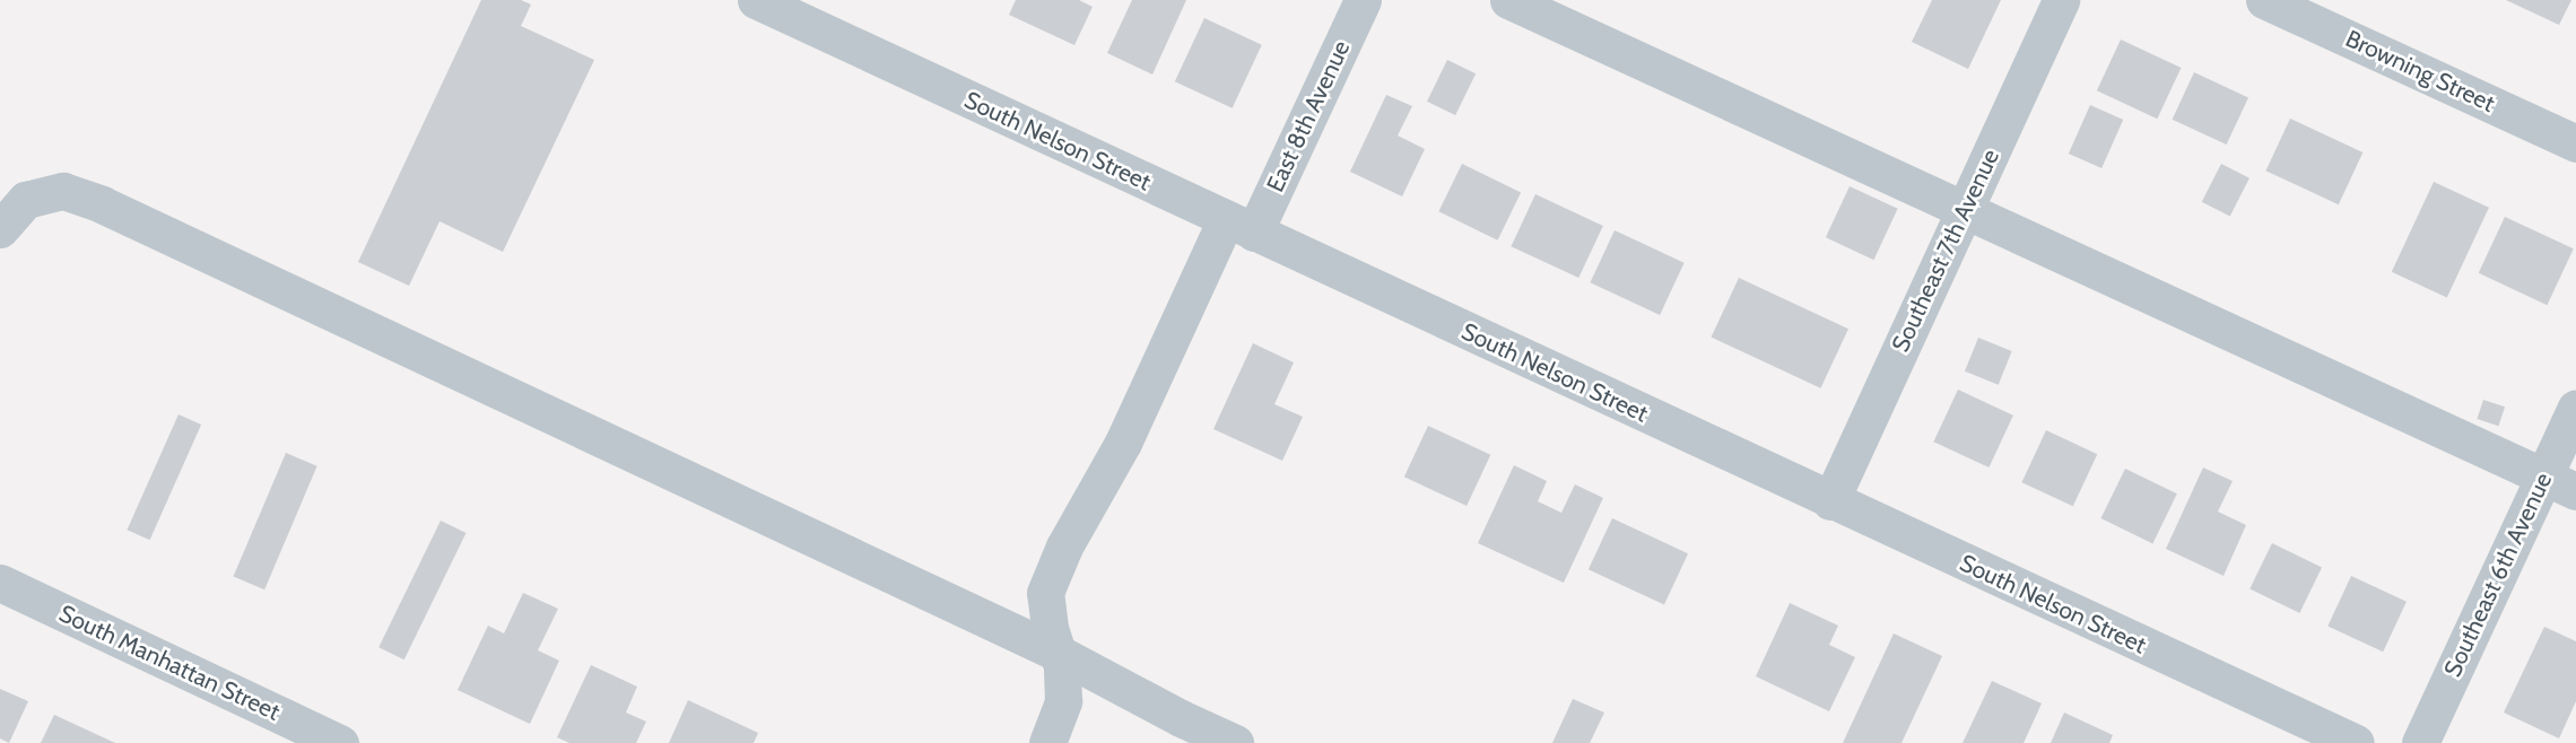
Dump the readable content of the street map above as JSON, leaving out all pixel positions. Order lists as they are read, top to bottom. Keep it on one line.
{"streets":{"street":["Browning Street","East 8th Avenue","South Nelson Street","Southeast 7th Avenue","Southeast 6th Avenue","South Manhattan Street"]},"crossings":[["East 8th Avenue","South Nelson Street"],["South Nelson Street","Southeast 7th Avenue"]]}
